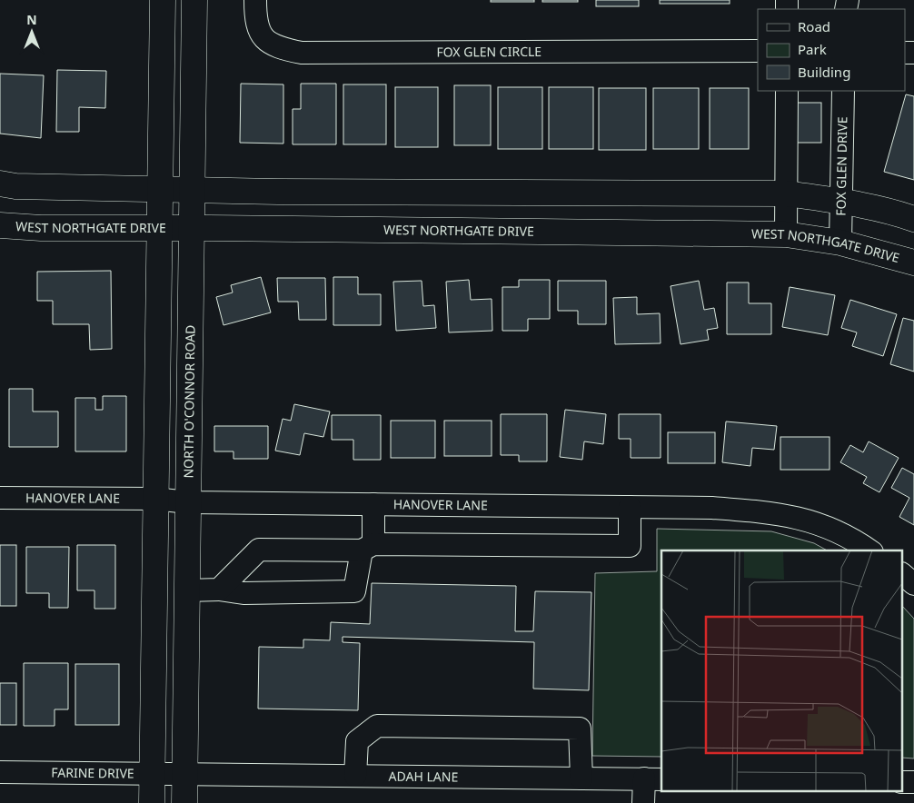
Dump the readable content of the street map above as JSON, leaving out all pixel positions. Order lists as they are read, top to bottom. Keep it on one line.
{"streets":{"main road":["WEST NORTHGATE DRIVE","NORTH O'CONNOR ROAD"],"street":["FOX GLEN CIRCLE","FOX GLEN DRIVE","HANOVER LANE","FARINE DRIVE","ADAH LANE"]},"crossings":[["FOX GLEN DRIVE","WEST NORTHGATE DRIVE"],["WEST NORTHGATE DRIVE","NORTH O'CONNOR ROAD"],["NORTH O'CONNOR ROAD","HANOVER LANE"],["NORTH O'CONNOR ROAD","FARINE DRIVE"],["NORTH O'CONNOR ROAD","ADAH LANE"],["FARINE DRIVE","ADAH LANE"]],"legend":["Road","Park","Building"],"north":"top"}
